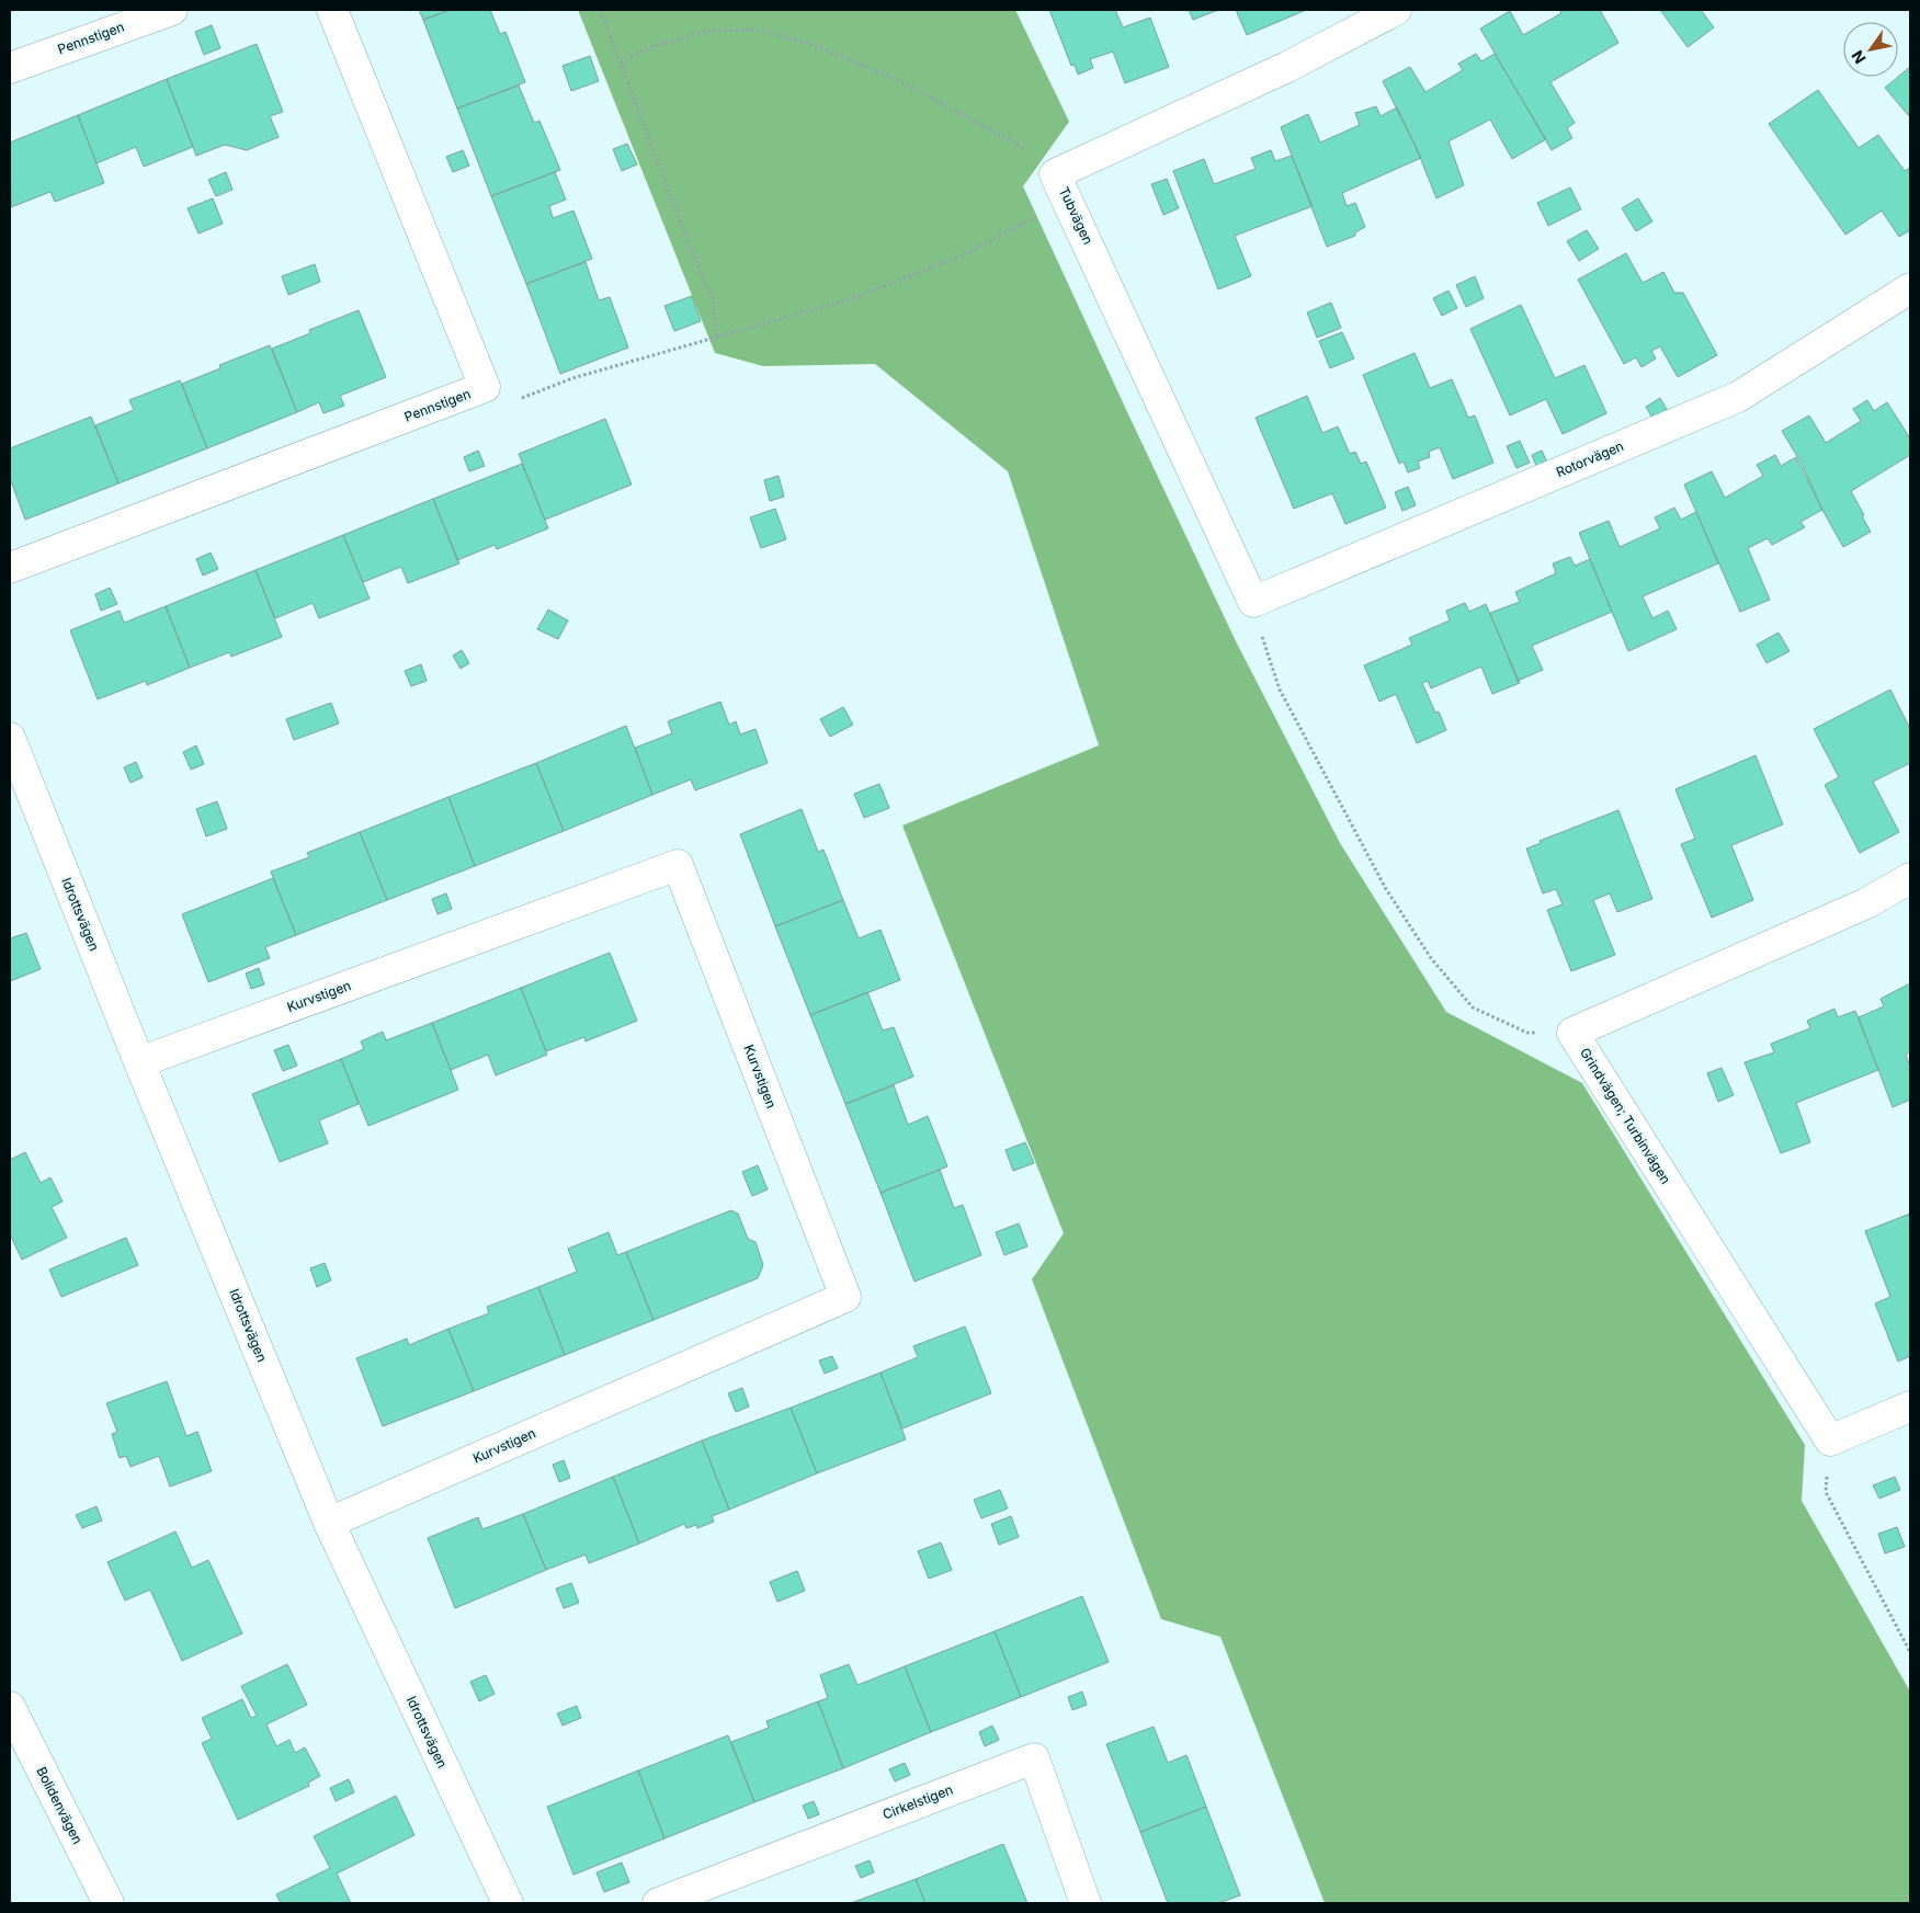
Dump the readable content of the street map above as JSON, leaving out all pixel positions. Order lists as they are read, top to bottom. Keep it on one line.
{"streets":{"street":["Pennstigen","Tubvägen","Rotorvägen","Idrottsvägen","Kurvstigen","Grindvägen; Turbinvägen","Cirkelstigen","Bolidenvägen"]},"crossings":[["Tubvägen","Rotorvägen"],["Idrottsvägen","Kurvstigen"]],"north":"bottom left"}
